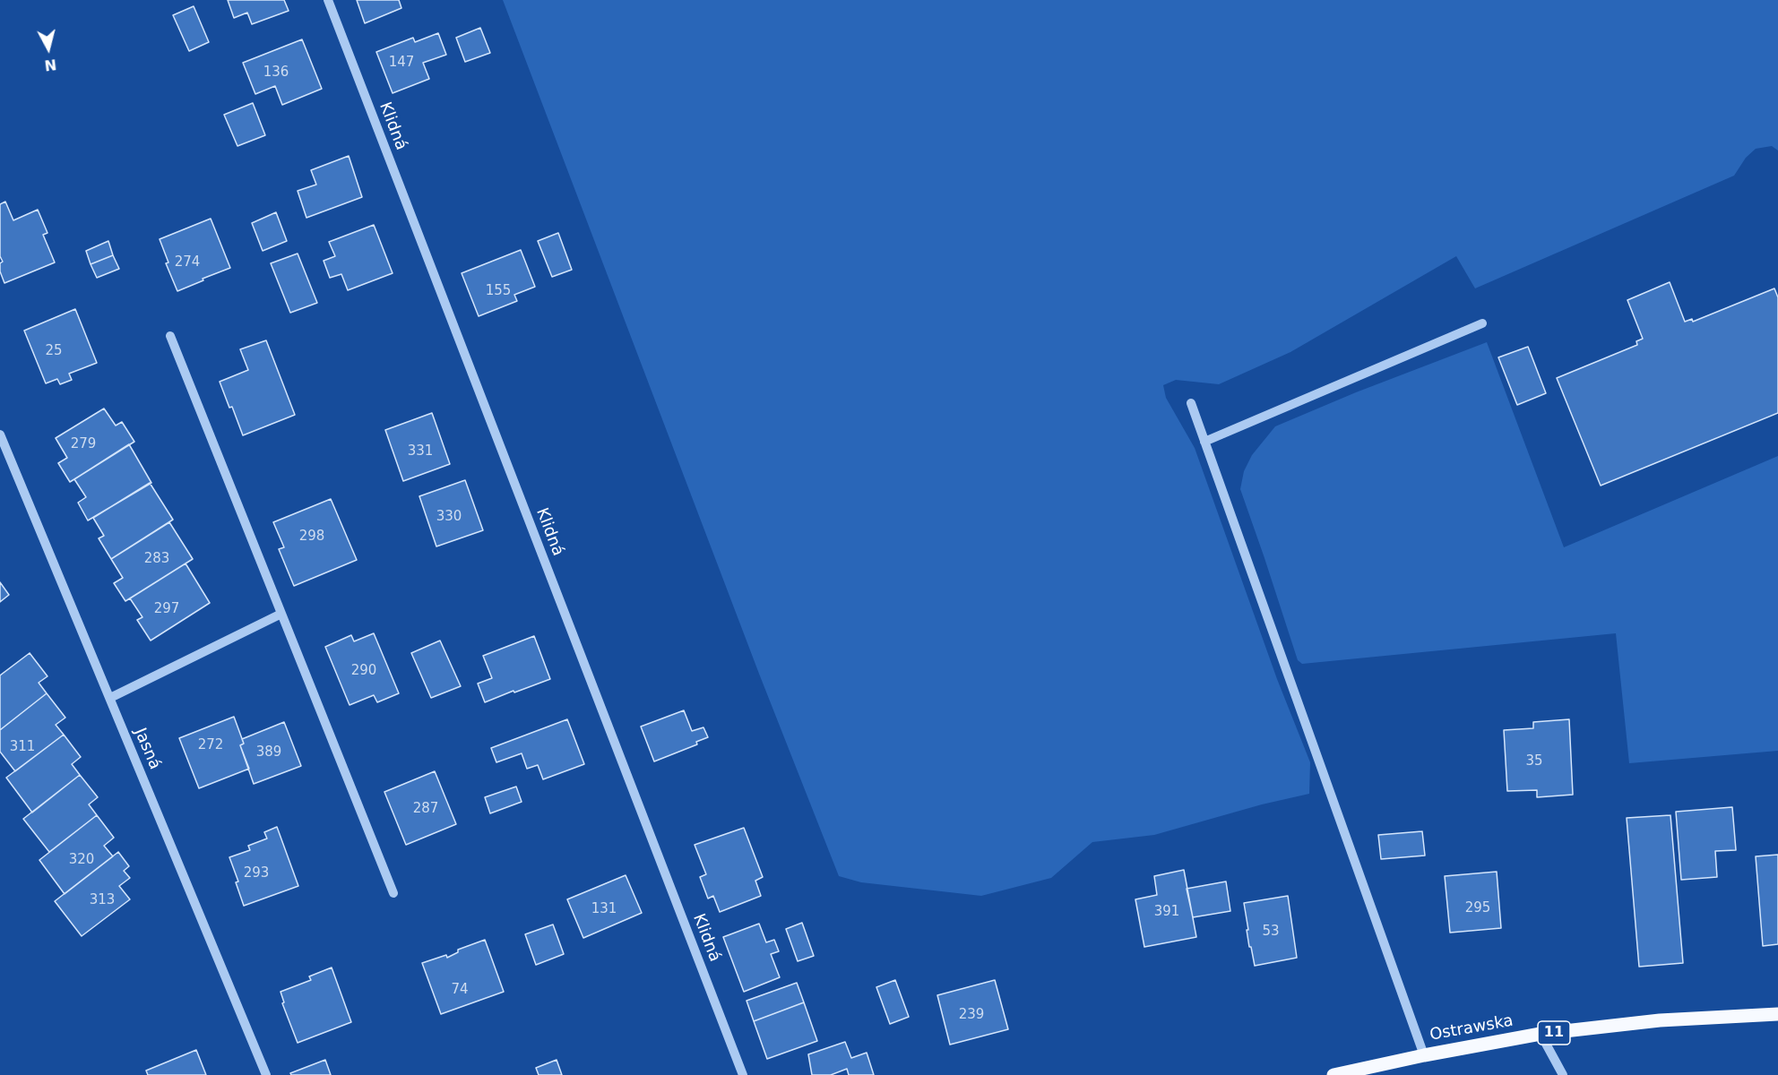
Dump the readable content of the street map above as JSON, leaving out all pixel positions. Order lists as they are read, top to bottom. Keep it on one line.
{"streets":{"main road":["Ostrawska","11"],"street":["Klidná","Jasná"]},"house_numbers":["147","136","274","155","25","279","331","330","298","283","297","290","272","311","389","35","287","320","293","313","295","131","391","53","74","239"],"north":"bottom"}
